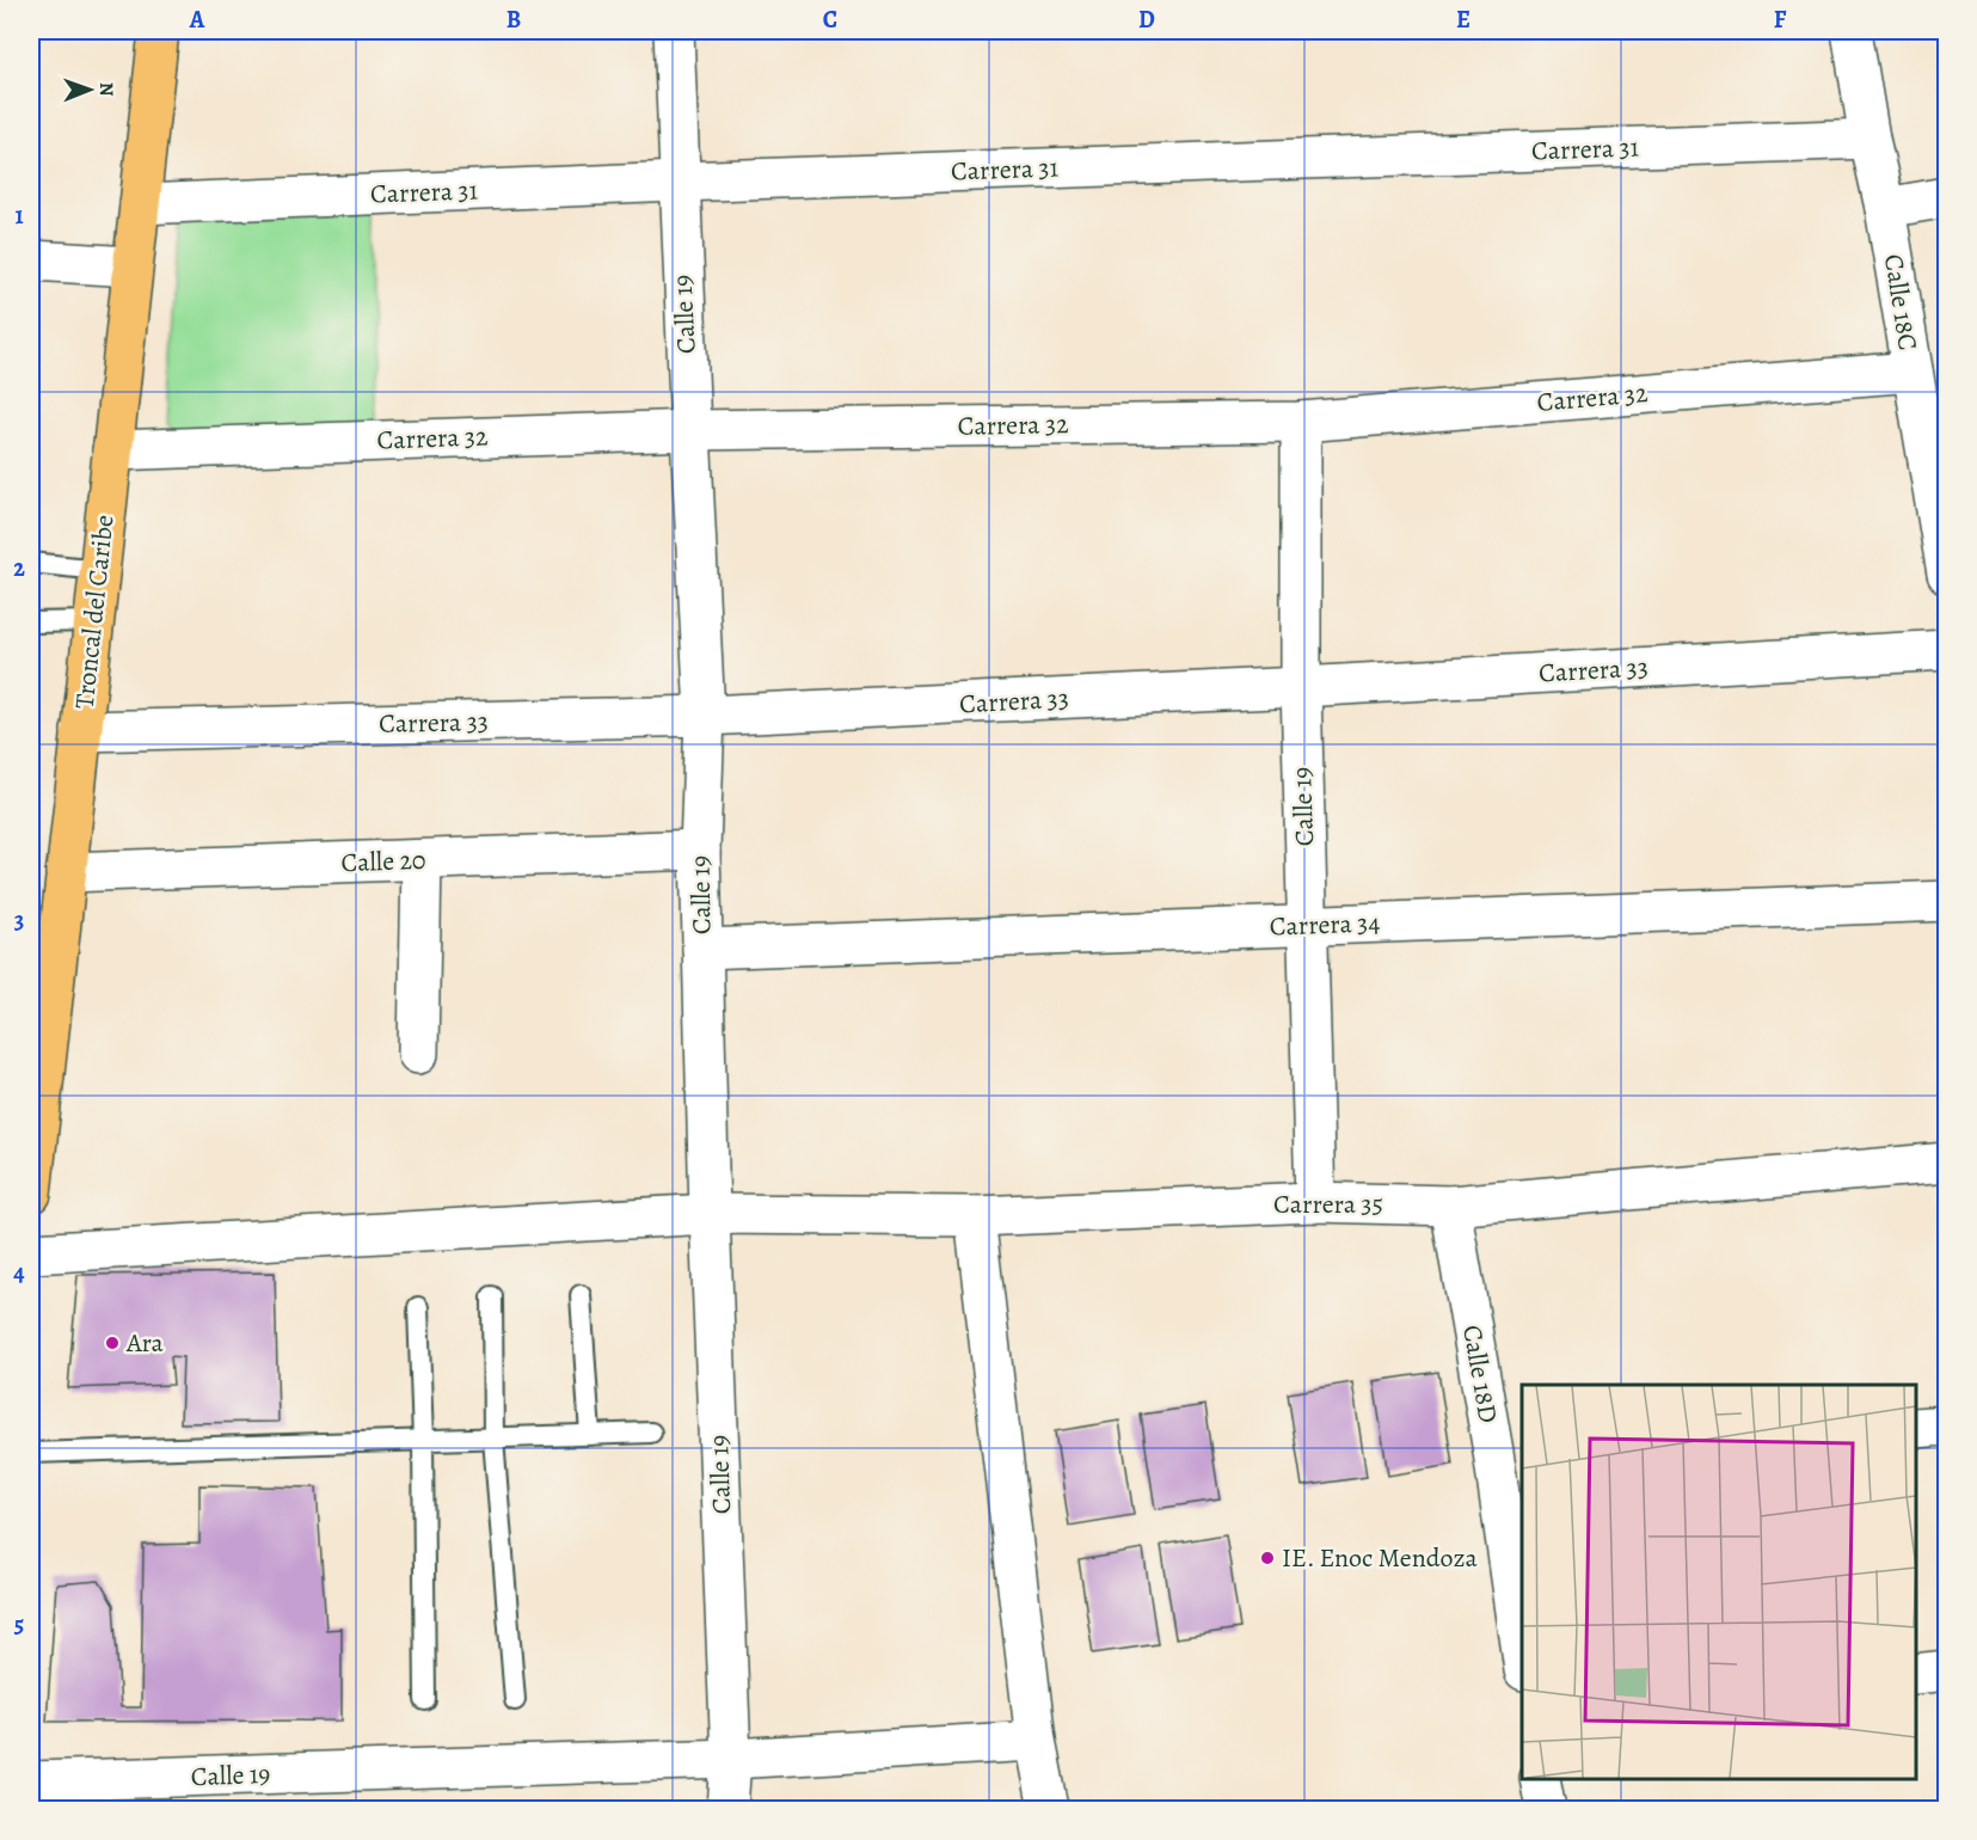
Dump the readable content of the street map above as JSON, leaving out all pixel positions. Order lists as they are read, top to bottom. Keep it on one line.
{"streets":{"main road":["Troncal del Caribe"],"street":["Carrera 31","Calle 18C","Calle 19","Carrera 32","Carrera 33","Calle 20","Carrera 34","Carrera 35","Calle 18D"]},"crossings":[["Carrera 31","Calle 18C"],["Carrera 31","Calle 19"],["Carrera 31","Troncal del Caribe"],["Calle 18C","Carrera 32"],["Calle 19","Carrera 32"],["Calle 19","Carrera 33"],["Calle 19","Calle 20"],["Calle 19","Carrera 34"],["Calle 19","Carrera 35"],["Carrera 32","Troncal del Caribe"],["Troncal del Caribe","Carrera 33"],["Troncal del Caribe","Calle 20"],["Carrera 35","Calle 18D"]],"places":["Ara","IE. Enoc Mendoza"],"north":"right","grid":{"columns":["A","B","C","D","E","F"],"rows":["1","2","3","4","5"]}}
